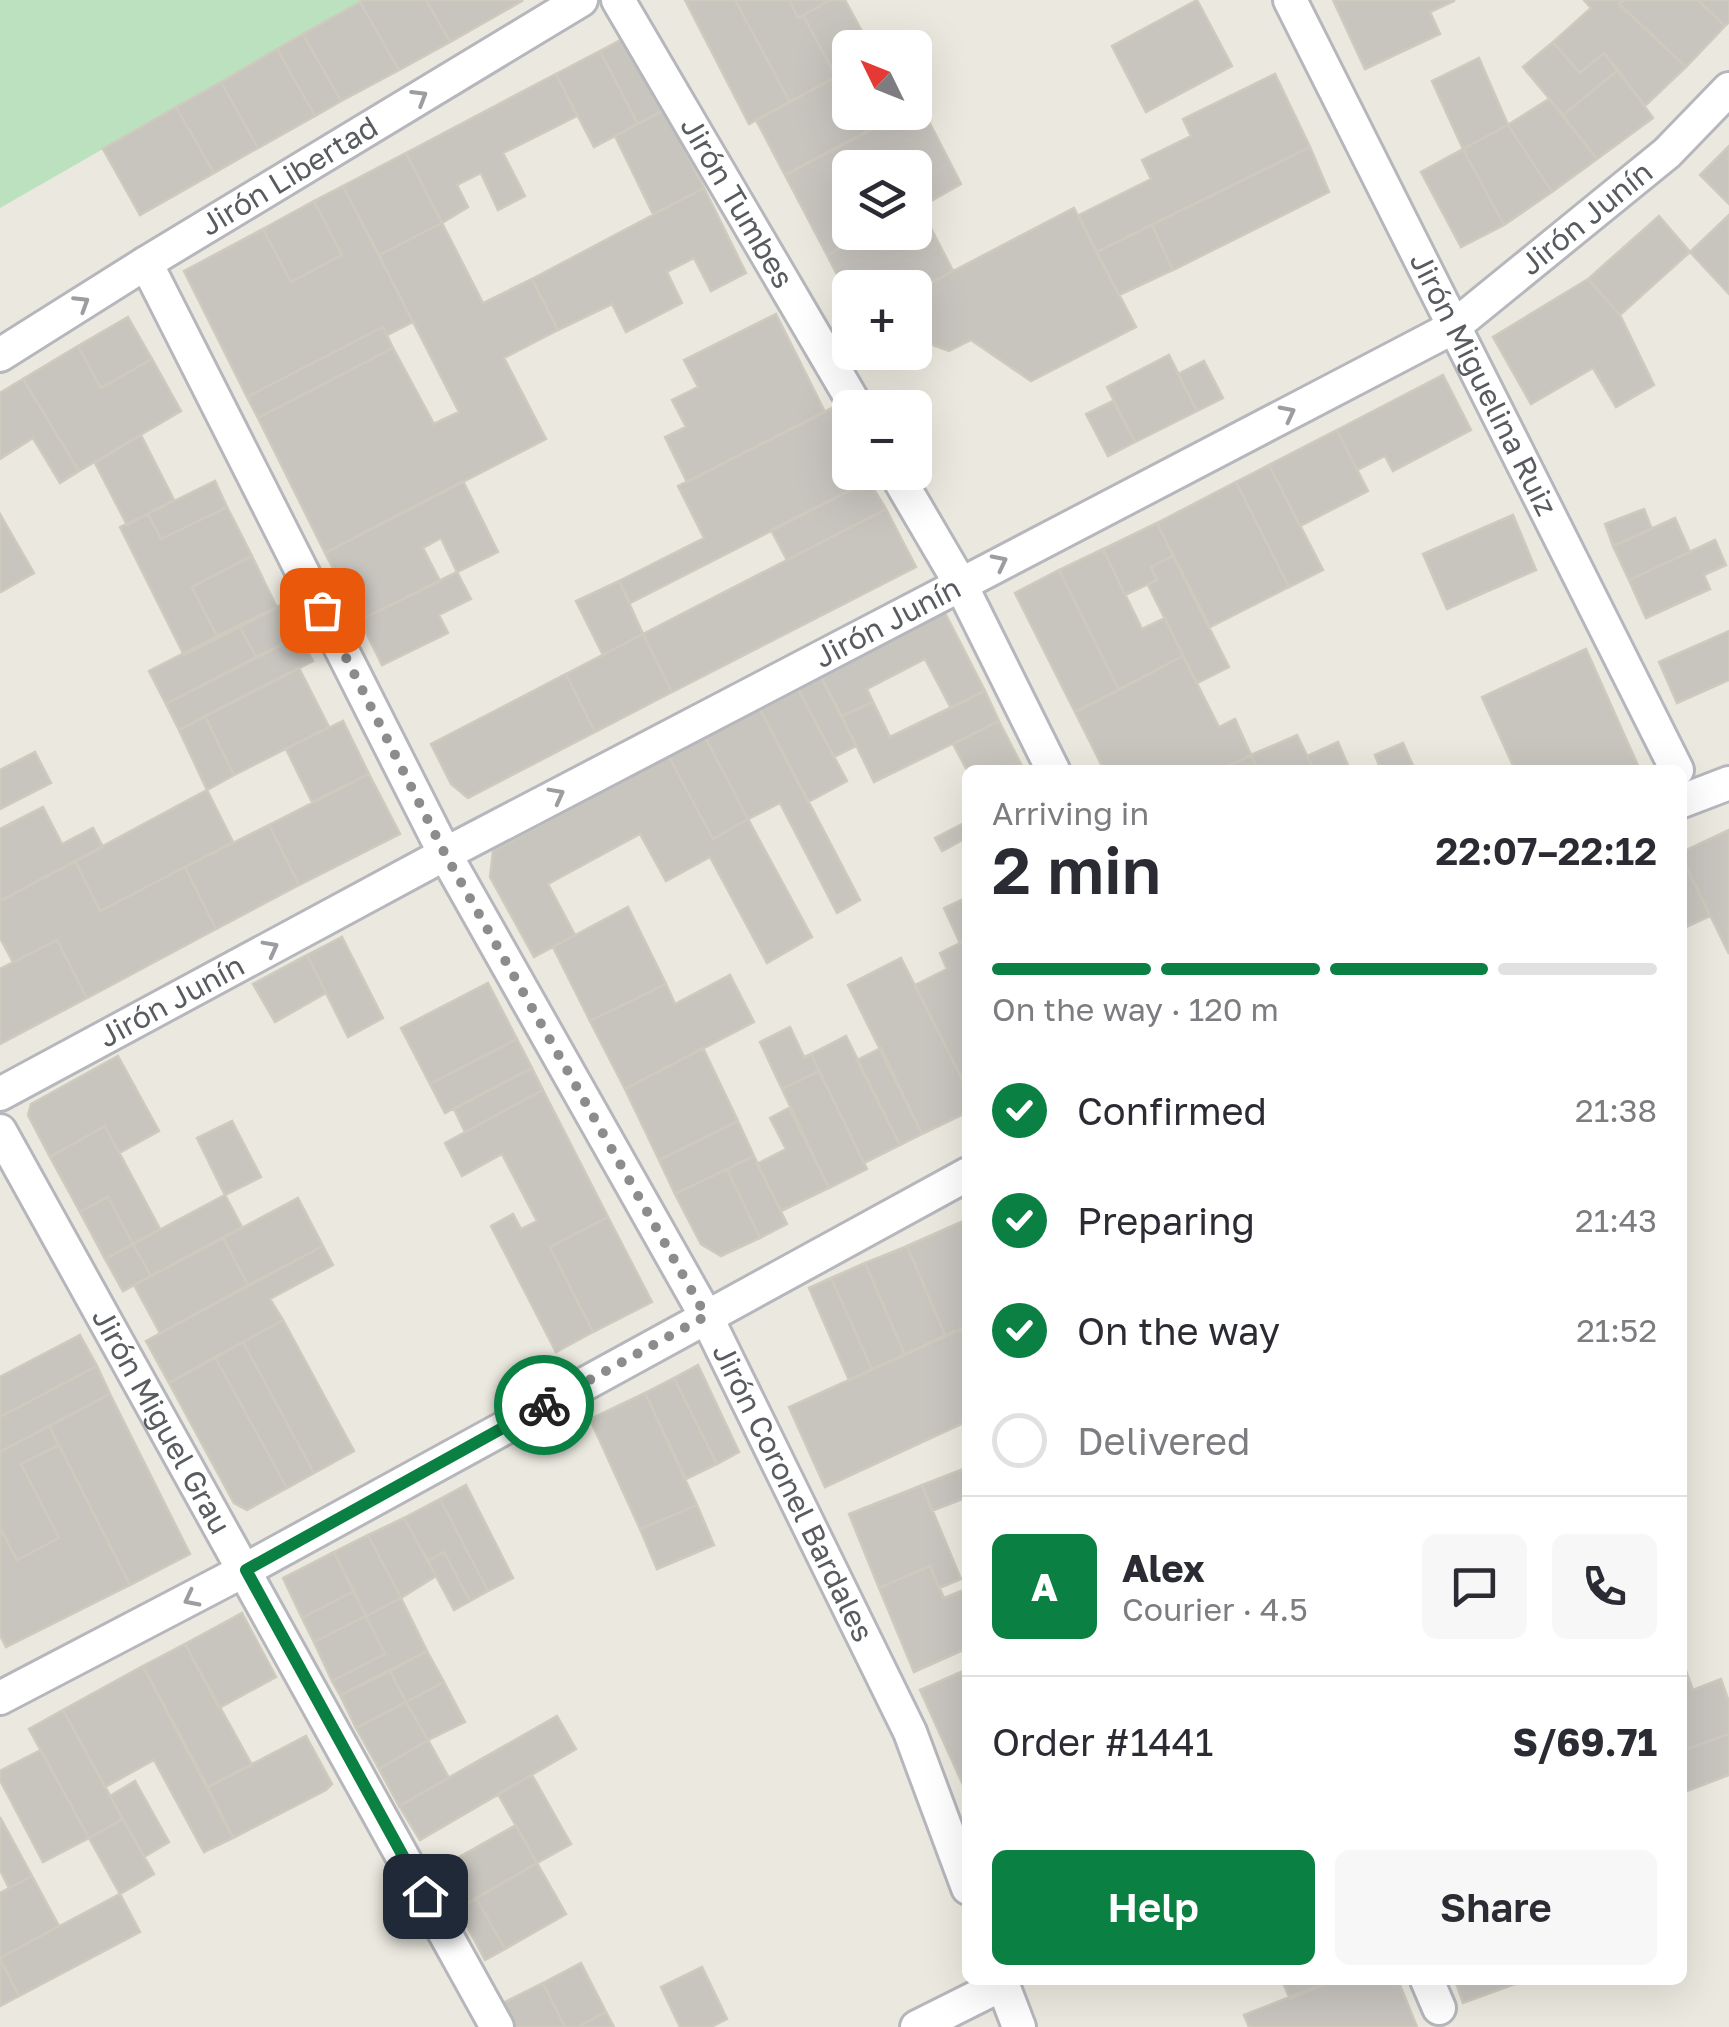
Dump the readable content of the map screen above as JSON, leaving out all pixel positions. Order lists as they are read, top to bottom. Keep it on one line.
{"streets":{"street":["Jirón Libertad","Jirón Tumbes","Jirón Junín","Jirón Miguelina Ruiz","Jirón Miguel Grau","Jirón Coronel Bardales"]},"crossings":[["Jirón Libertad","Jirón Coronel Bardales"],["Jirón Junín","Jirón Miguelina Ruiz"],["Jirón Junín","Jirón Coronel Bardales"]],"one_way":["Jirón Libertad","Jirón Junín"],"north":"top left","page":{"map_buttons":["+","−"],"heading":["2 min","Arriving in","22:07–22:12"],"panel":["Alex","Courier · 4.5","Order #1441","S/69.71"],"bar":"On the way · 120 m","list":[["Confirmed","21:38"],["Preparing","21:43"],["On the way","21:52"],"Delivered"],"round":"A","buttons":["Help","Share"]}}
